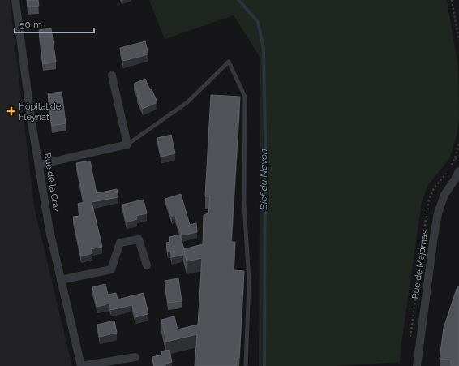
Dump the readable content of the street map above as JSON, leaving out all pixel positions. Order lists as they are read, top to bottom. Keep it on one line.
{"streets":{"street":["Rue de la Craz","Rue de Majornas"]},"water":["Bief du Navon"],"places":{"health":["Hôpital de Fleyriat"]},"scale_bar":"50 m"}
